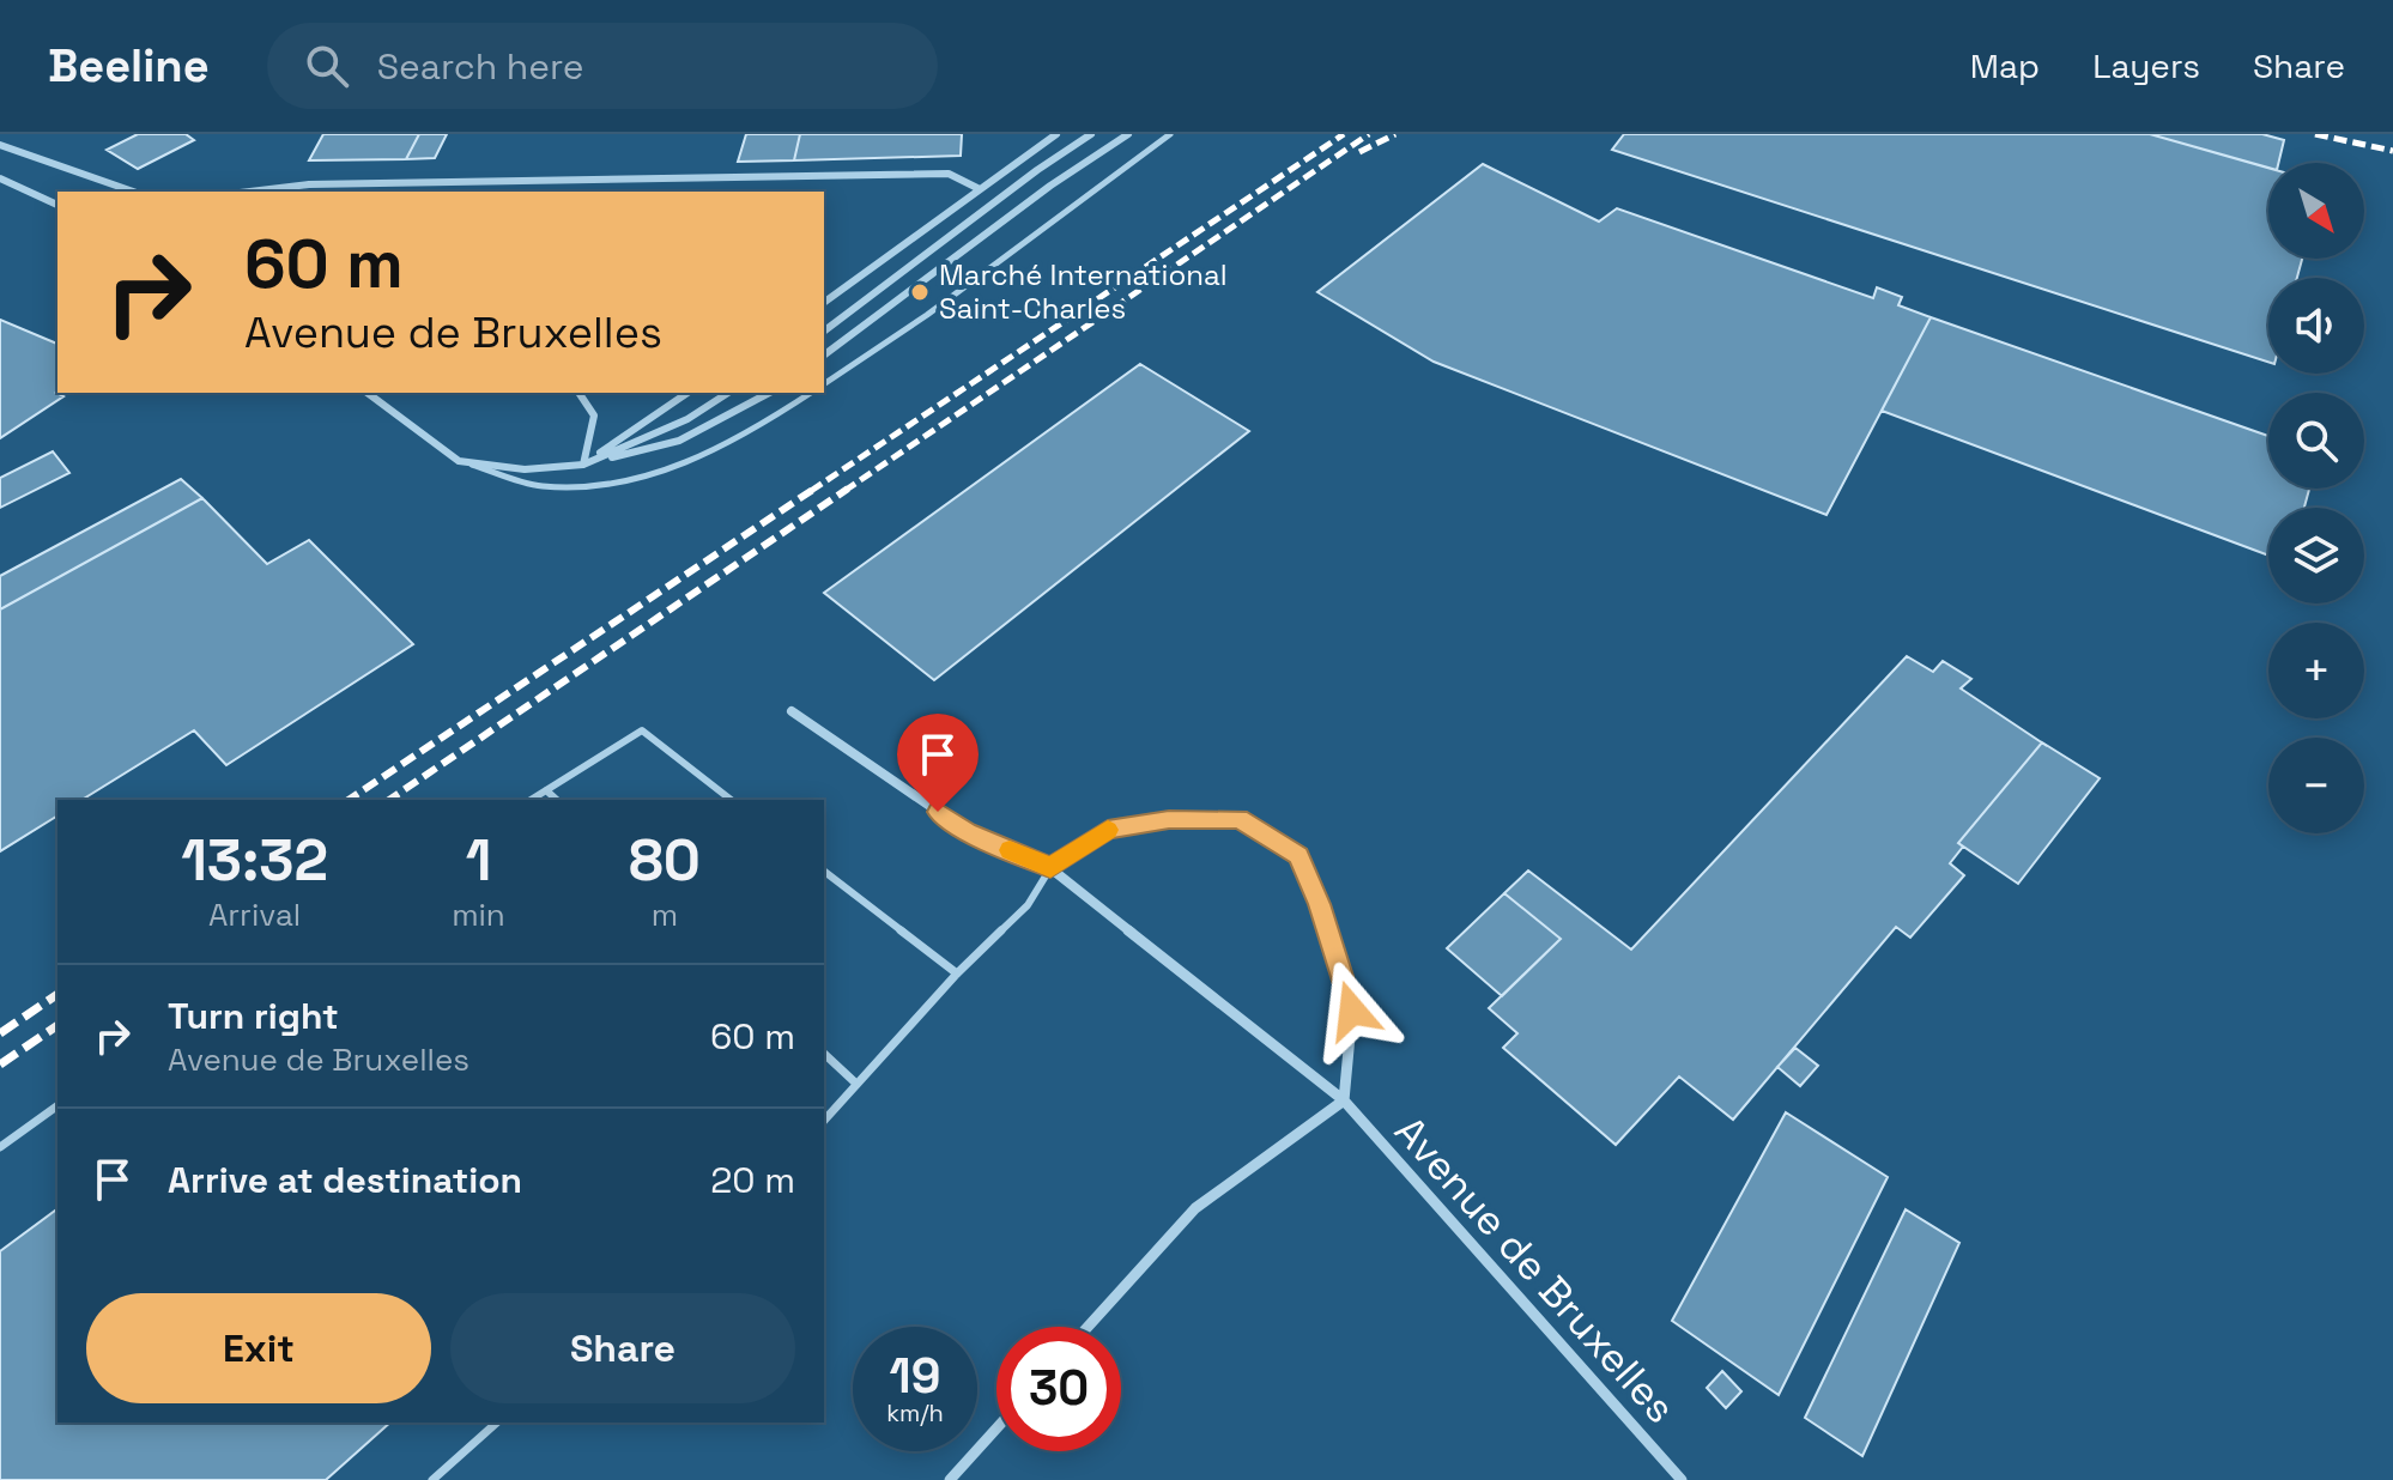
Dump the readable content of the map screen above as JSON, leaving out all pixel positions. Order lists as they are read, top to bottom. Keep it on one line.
{"streets":{"street":["Avenue de Bruxelles"]},"places":["Marché International Saint-Charles"],"north":"bottom right","page":{"header":"Beeline","search":"Search here","nav":["Map","Layers","Share"],"map_buttons":["+","−"],"turn":["60 m","Avenue de Bruxelles"],"eta":["13:32","Arrival","1","min","80","m"],"list":[{"name":"Turn right","note":"Avenue de Bruxelles","value":"60 m"},{"name":"Arrive at destination","value":"20 m"}],"buttons":["Exit","Share"],"speed":"19 km/h","limit":"30"}}
